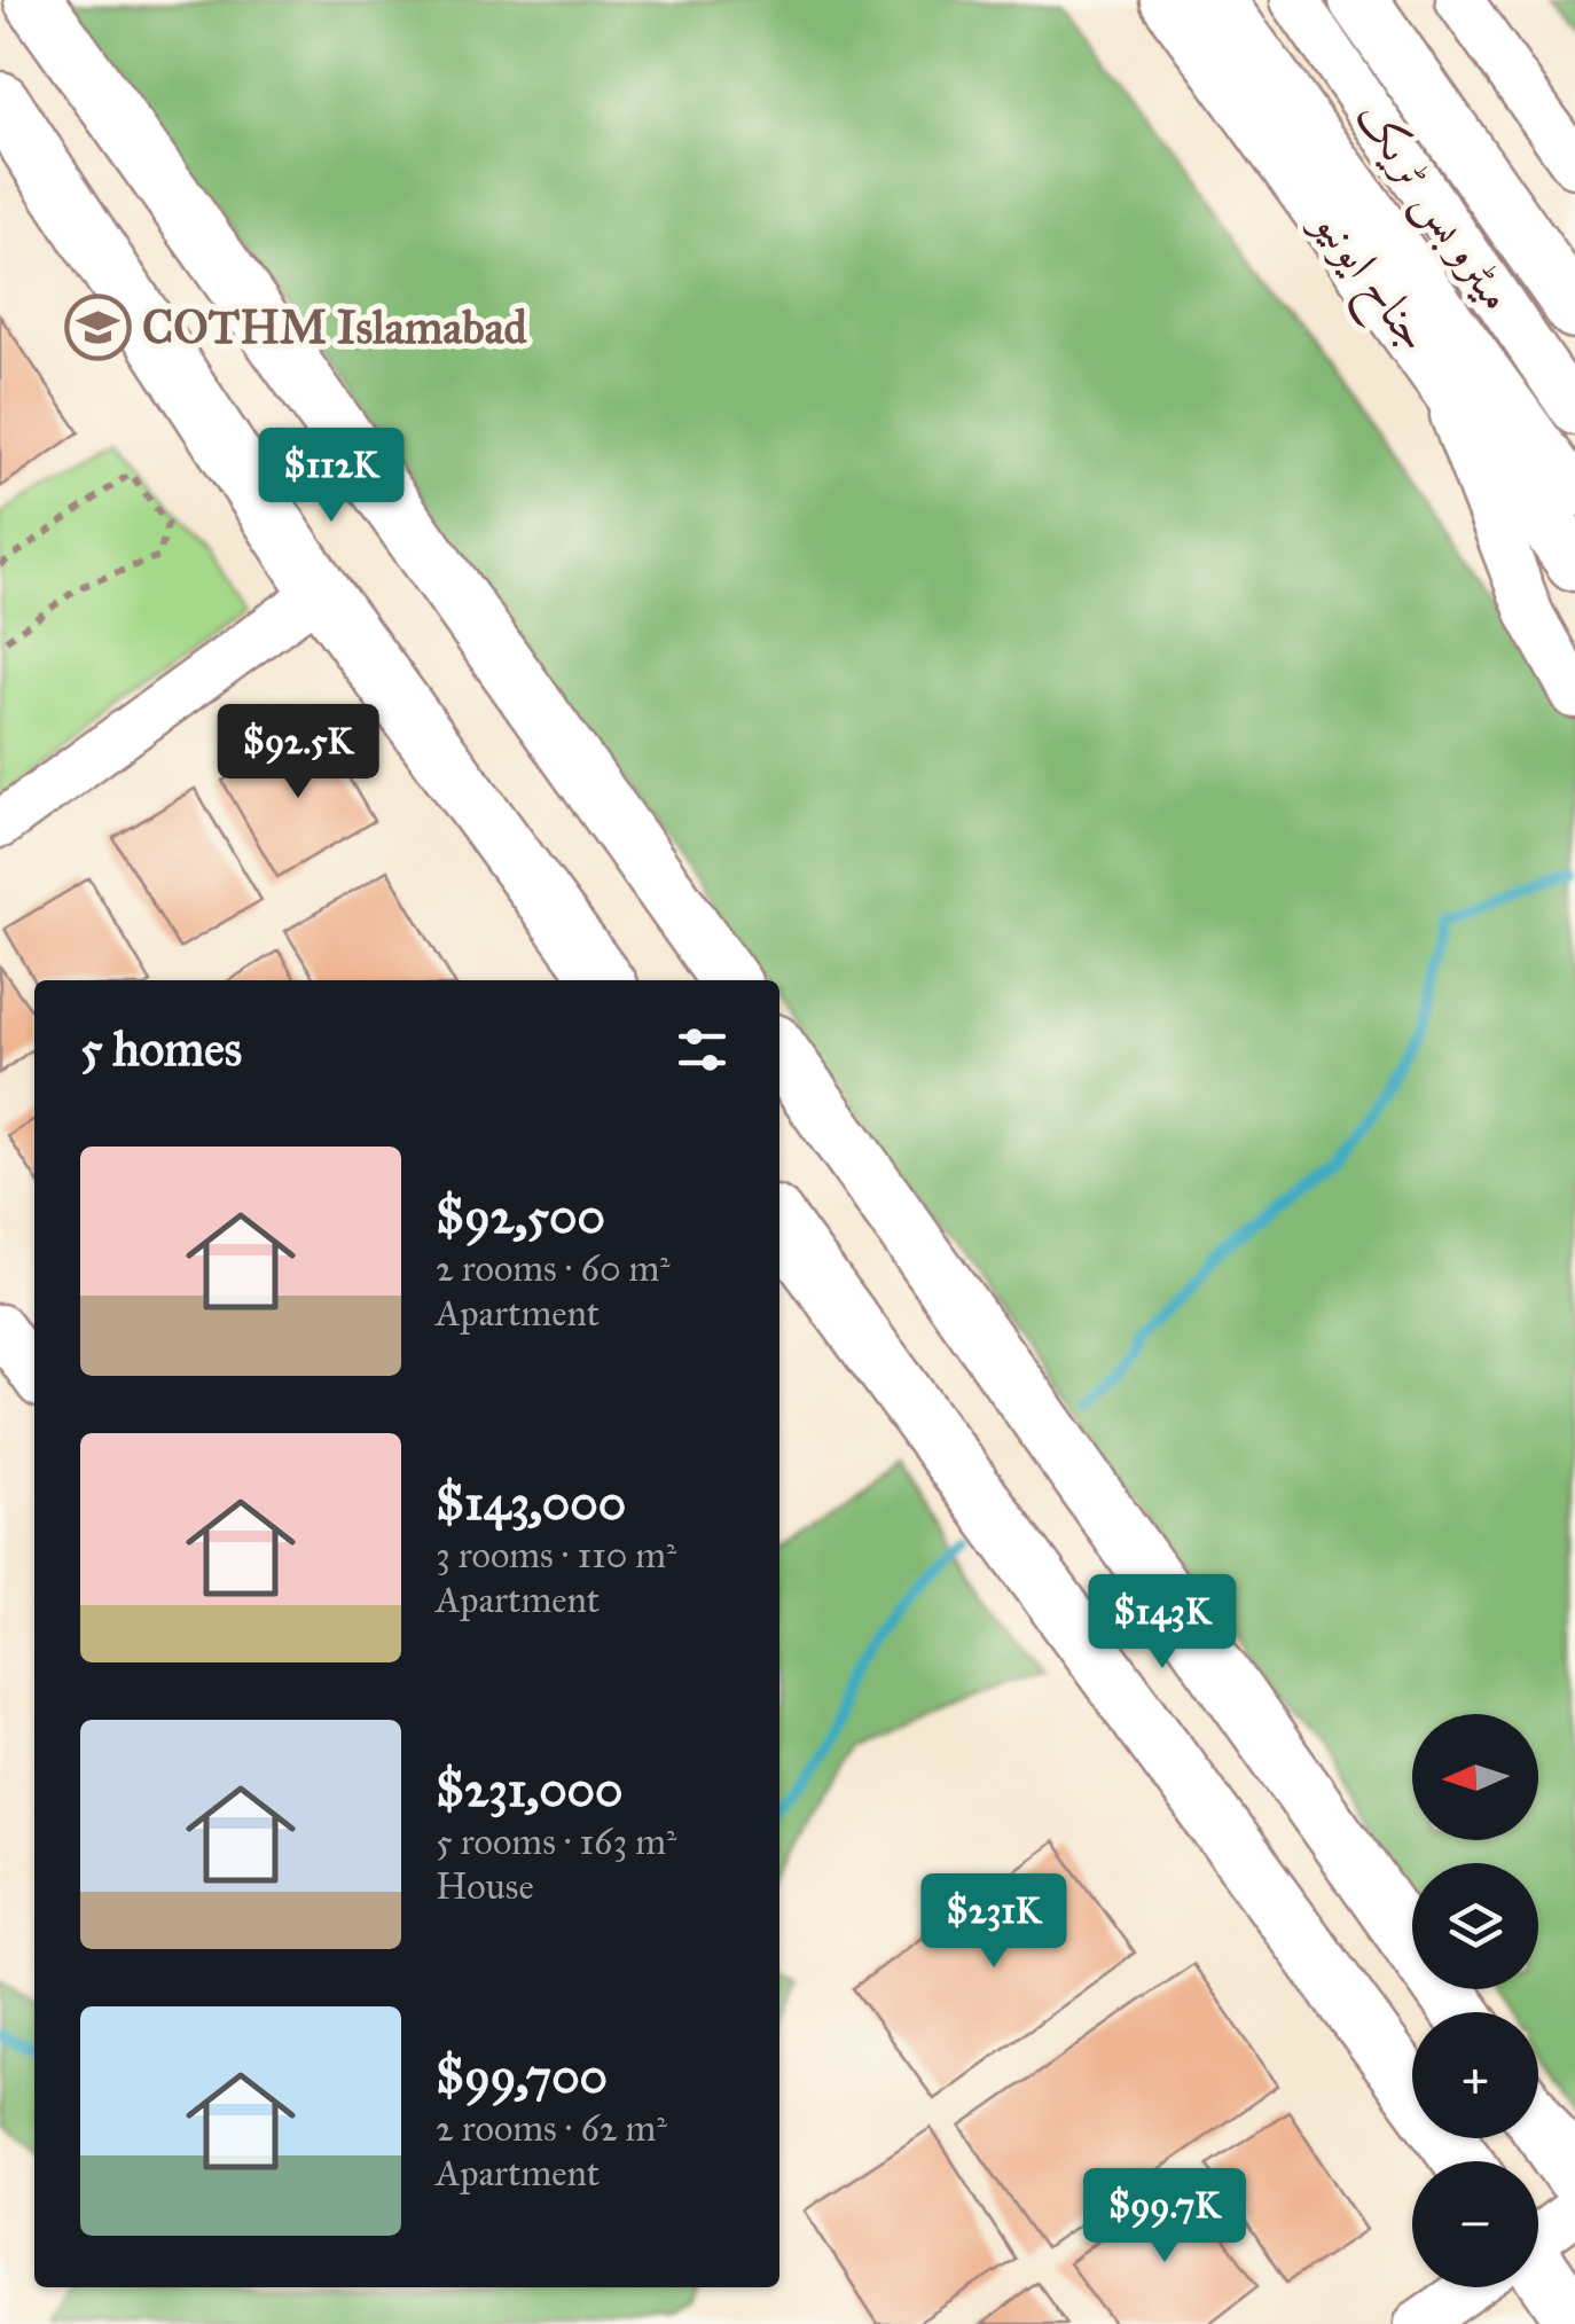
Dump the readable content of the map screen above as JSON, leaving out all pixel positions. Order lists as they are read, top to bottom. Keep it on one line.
{"streets":{"main road":["جناح ایونیو"],"street":["میٹرو بس ٹریک"]},"places":{"school or university":["COTHM Islamabad"]},"north":"left","page":{"price":["$112K","$92.5K","$143K","$231K","$99.7K"],"heading":"5 homes","list":[{"name":"$92,500","note":"2 rooms · 60 m² · Apartment"},{"name":"$143,000","note":"3 rooms · 110 m² · Apartment"},{"name":"$231,000","note":"5 rooms · 163 m² · House"},{"name":"$99,700","note":"2 rooms · 62 m² · Apartment"}],"map_buttons":["+","−"]}}
